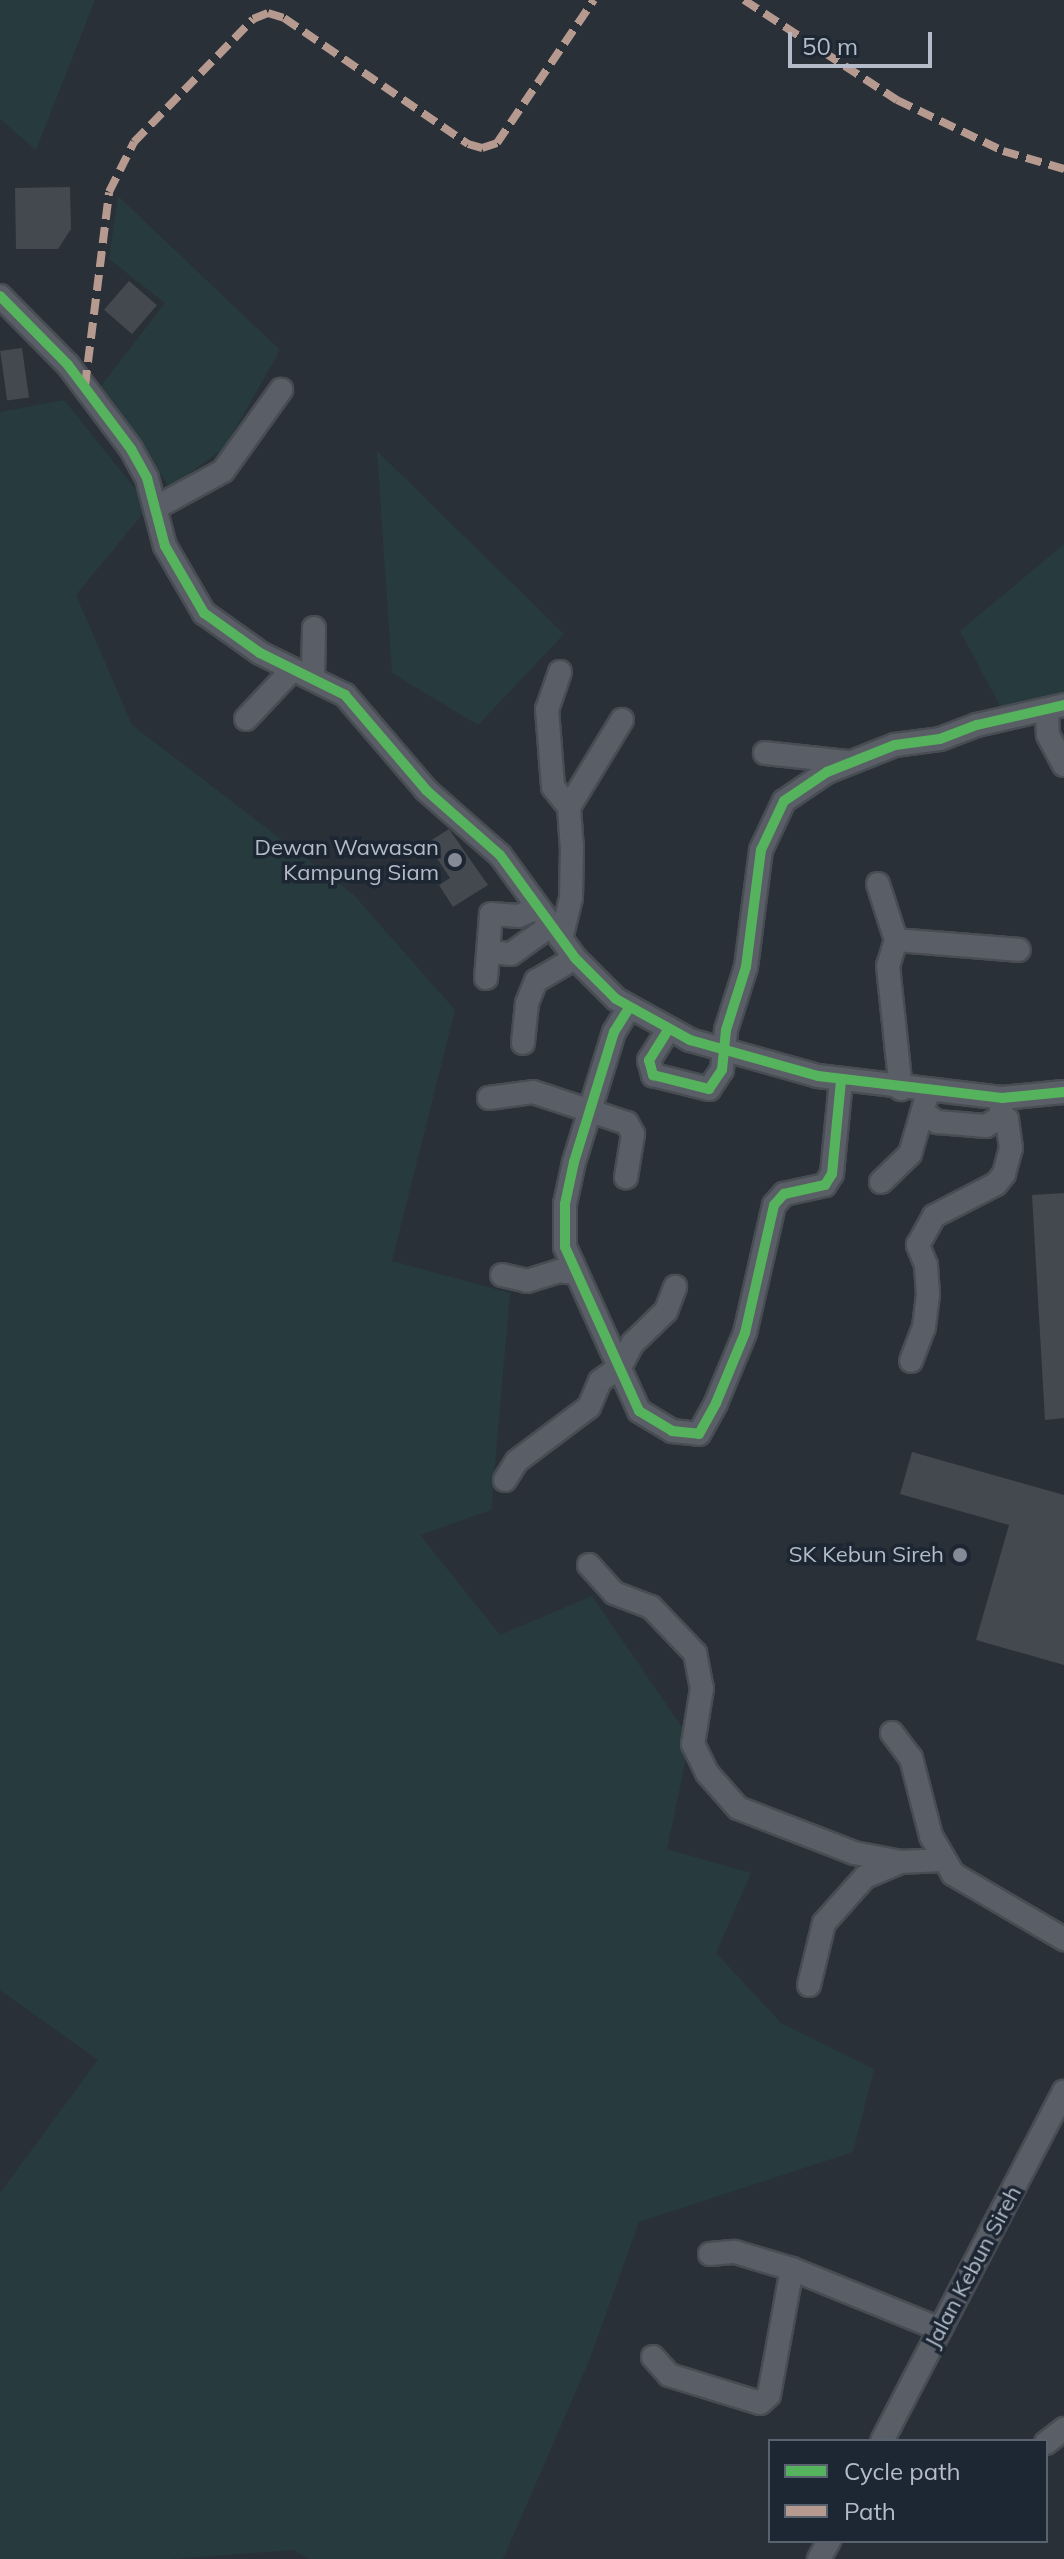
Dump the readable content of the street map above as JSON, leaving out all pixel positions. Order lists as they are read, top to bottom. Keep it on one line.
{"streets":{"street":["Jalan Kebun Sireh"]},"places":["Dewan Wawasan Kampung Siam","SK Kebun Sireh"],"legend":["Cycle path","Path"],"scale_bar":"50 m"}
